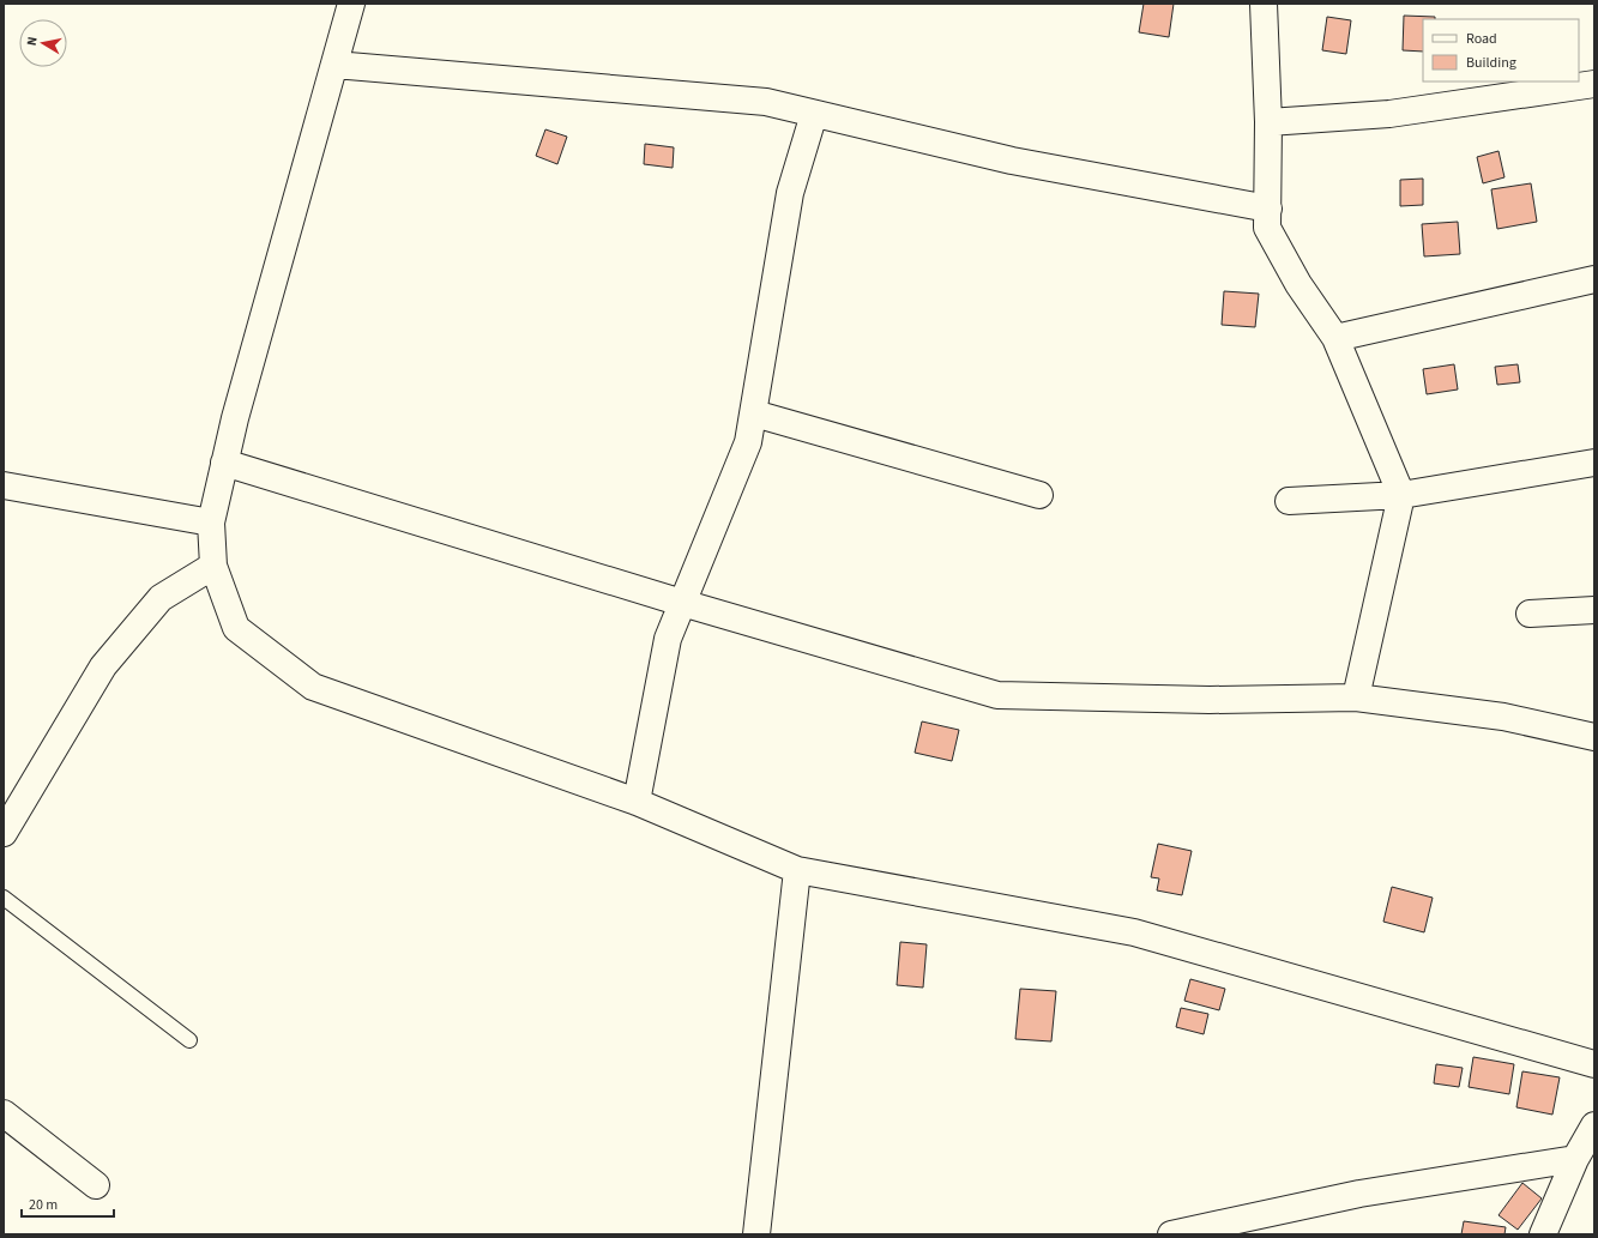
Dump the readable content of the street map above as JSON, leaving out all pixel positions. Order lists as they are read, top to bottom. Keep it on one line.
{"legend":["Road","Building"],"scale_bar":"20 m","north":"left"}
